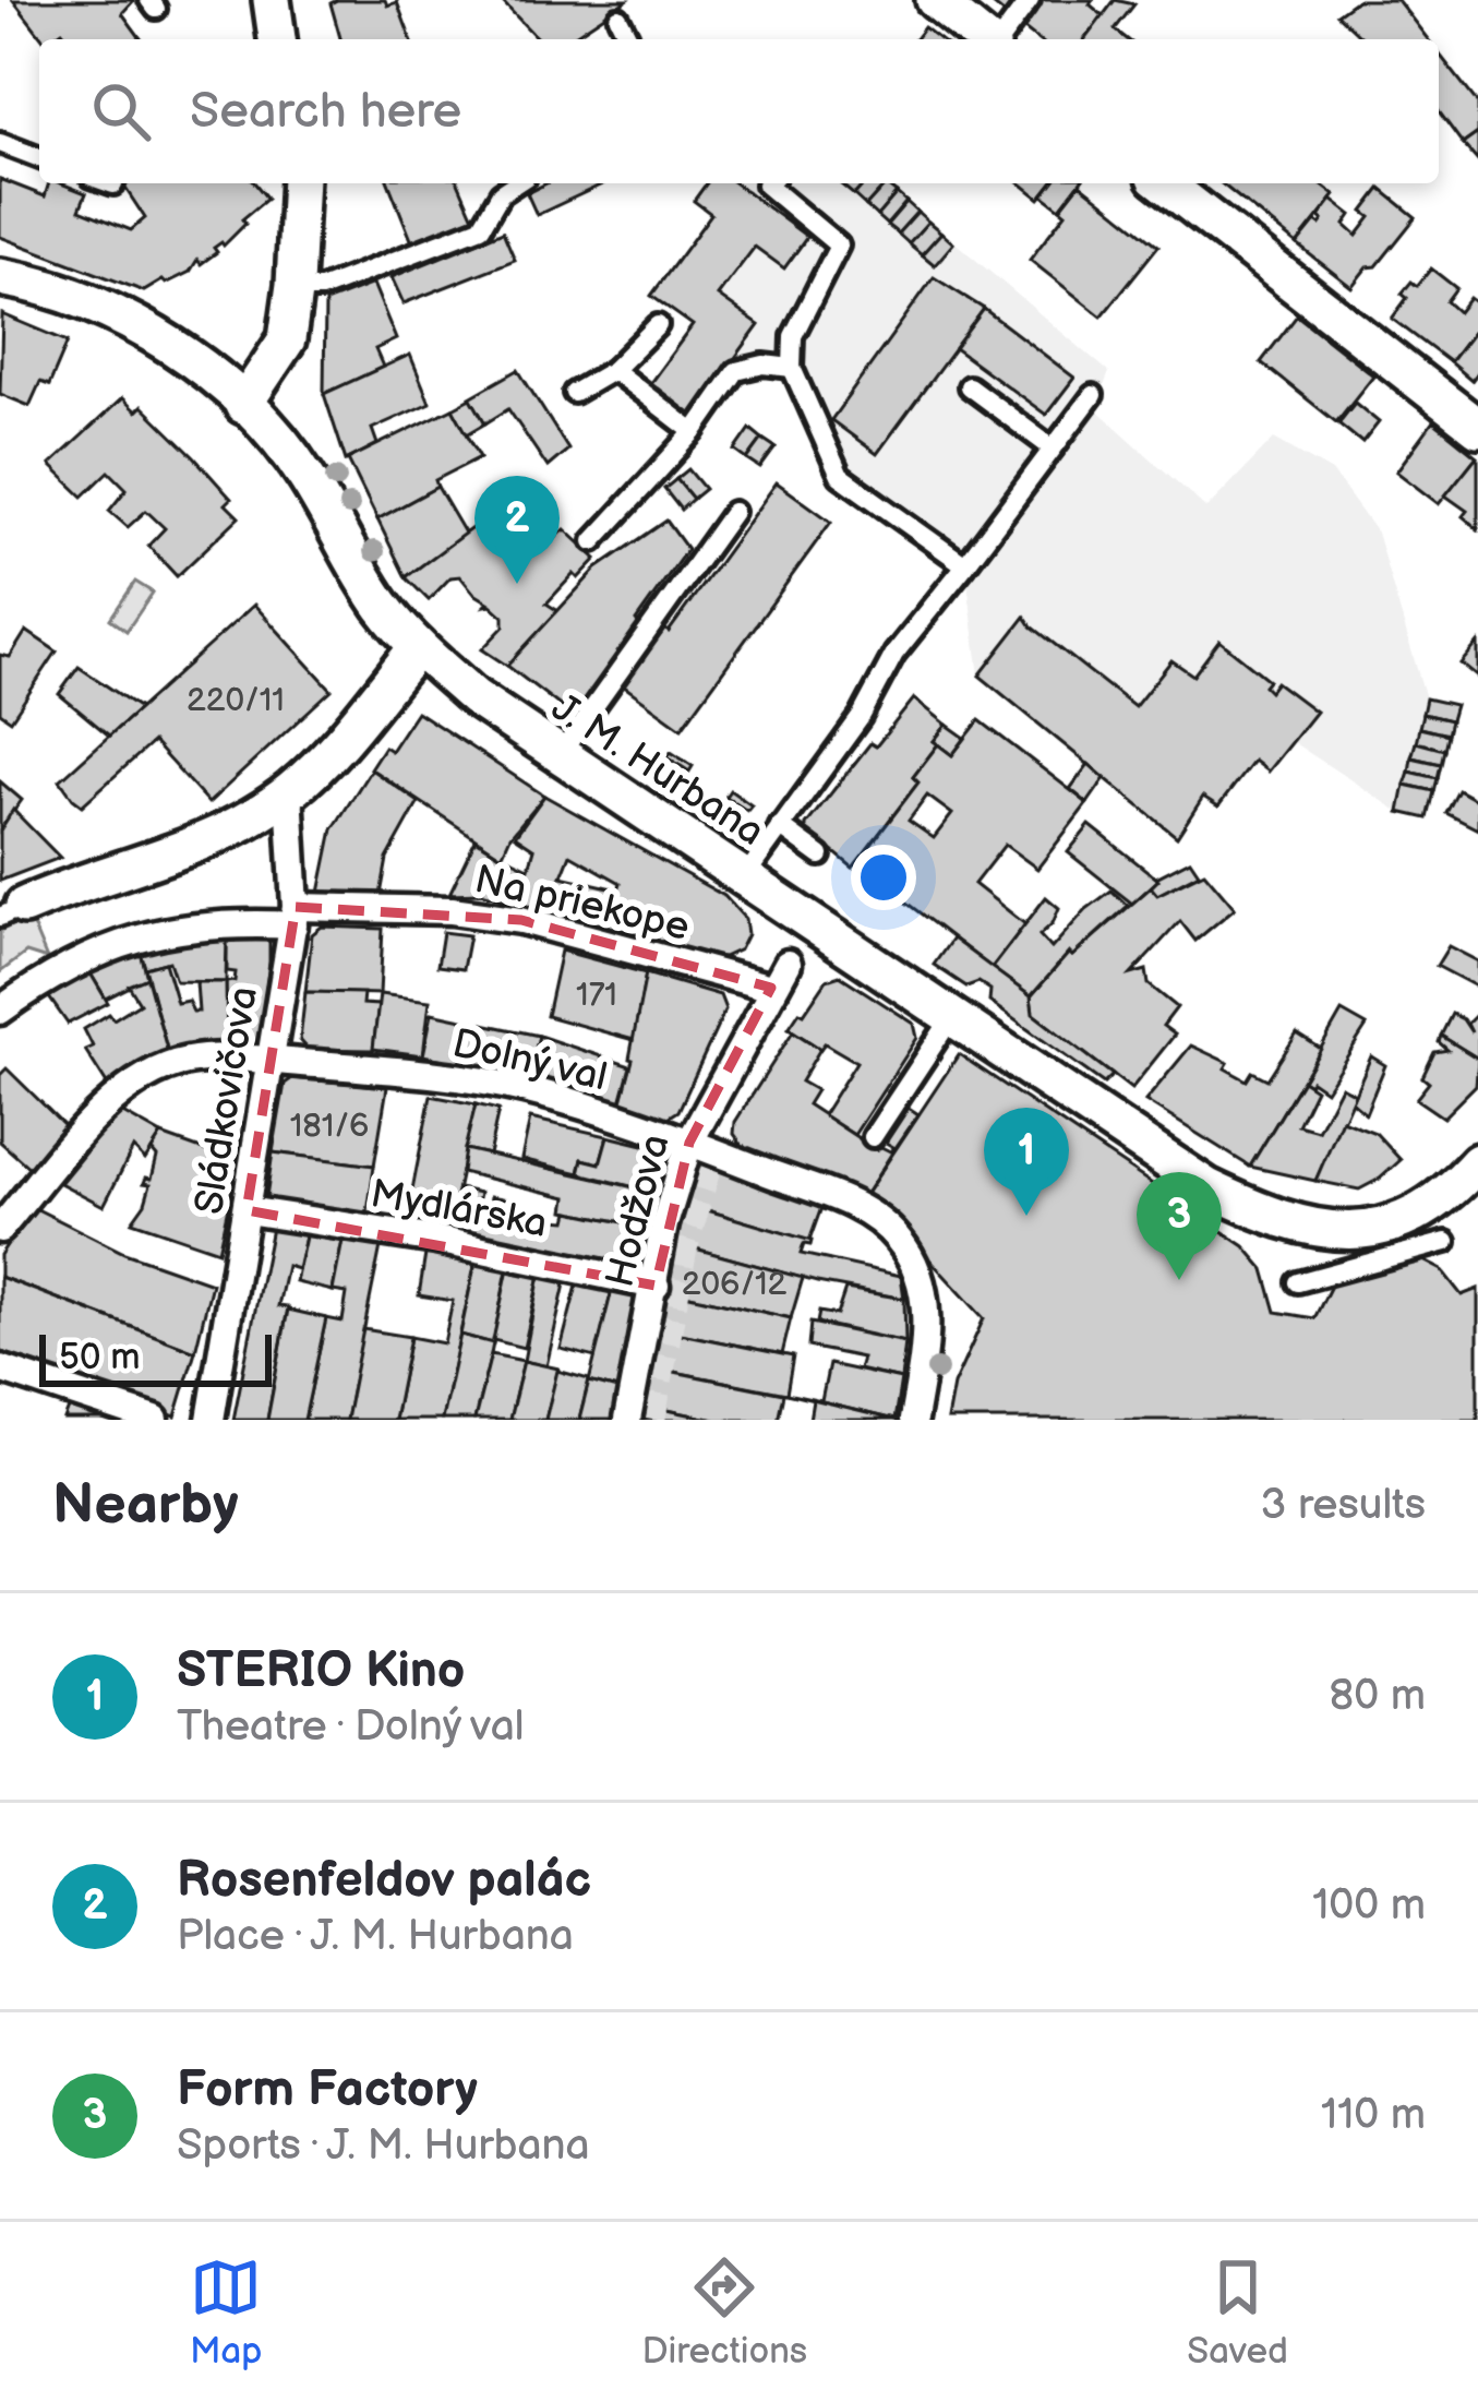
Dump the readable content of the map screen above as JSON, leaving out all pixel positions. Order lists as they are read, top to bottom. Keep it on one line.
{"streets":{"street":["J. M. Hurbana","Na priekope","Dolný val","Sládkovičova","Mydlárska","Hodžova"]},"crossings":[["Na priekope","Sládkovičova"],["Na priekope","Hodžova"],["Dolný val","Sládkovičova"],["Dolný val","Hodžova"],["Sládkovičova","Mydlárska"],["Mydlárska","Hodžova"]],"house_numbers":["220/11","171","181/6","206/12"],"scale_bar":"50 m","page":{"search":"Search here","pins":["2","1","3"],"scale":"50 m","heading":["Nearby","3 results"],"list":[{"mark":"1","name":"STERIO Kino","note":"Theatre · Dolný val","value":"80 m"},{"mark":"2","name":"Rosenfeldov palác","note":"Place · J. M. Hurbana","value":"100 m"},{"mark":"3","name":"Form Factory","note":"Sports · J. M. Hurbana","value":"110 m"}],"nav":["Map","Directions","Saved"]}}
